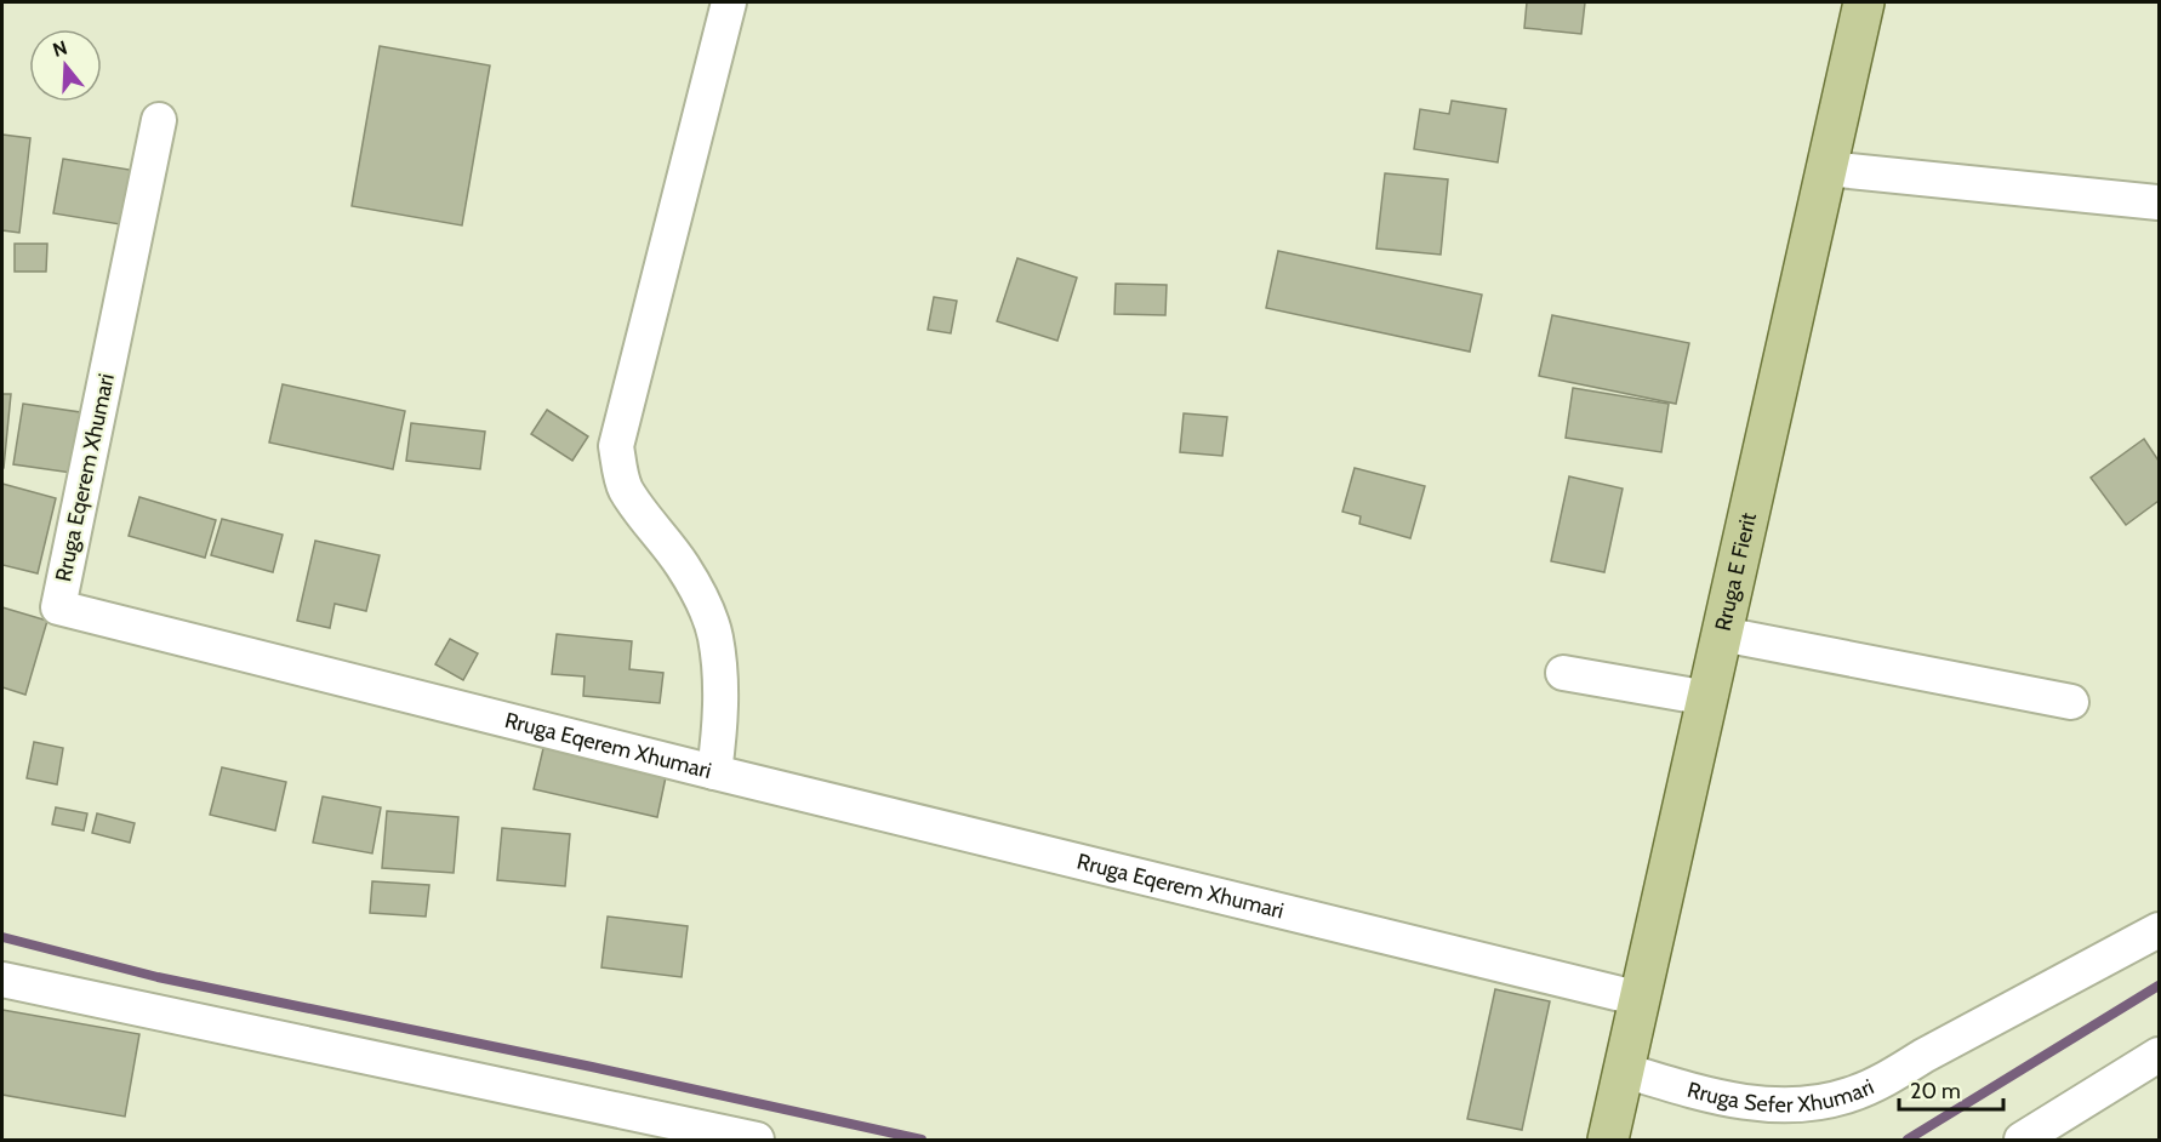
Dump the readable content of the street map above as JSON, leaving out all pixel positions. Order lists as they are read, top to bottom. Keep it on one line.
{"streets":{"main road":["Rruga E Fierit"],"street":["Rruga Eqerem Xhumari","Rruga Sefer Xhumari"]},"crossings":[["Rruga Eqerem Xhumari","Rruga E Fierit"],["Rruga E Fierit","Rruga Sefer Xhumari"]],"scale_bar":"20 m","north":"top"}
